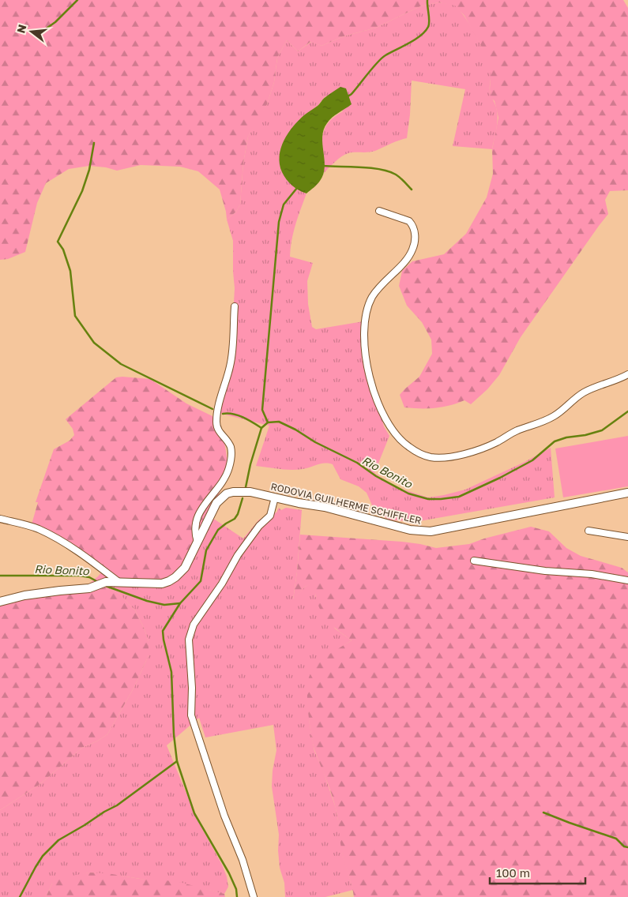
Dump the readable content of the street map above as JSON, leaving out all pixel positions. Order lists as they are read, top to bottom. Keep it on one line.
{"streets":{"street":["RODOVIA GUILHERME SCHIFFLER"]},"water":["Rio Bonito"],"scale_bar":"100 m","north":"left"}
